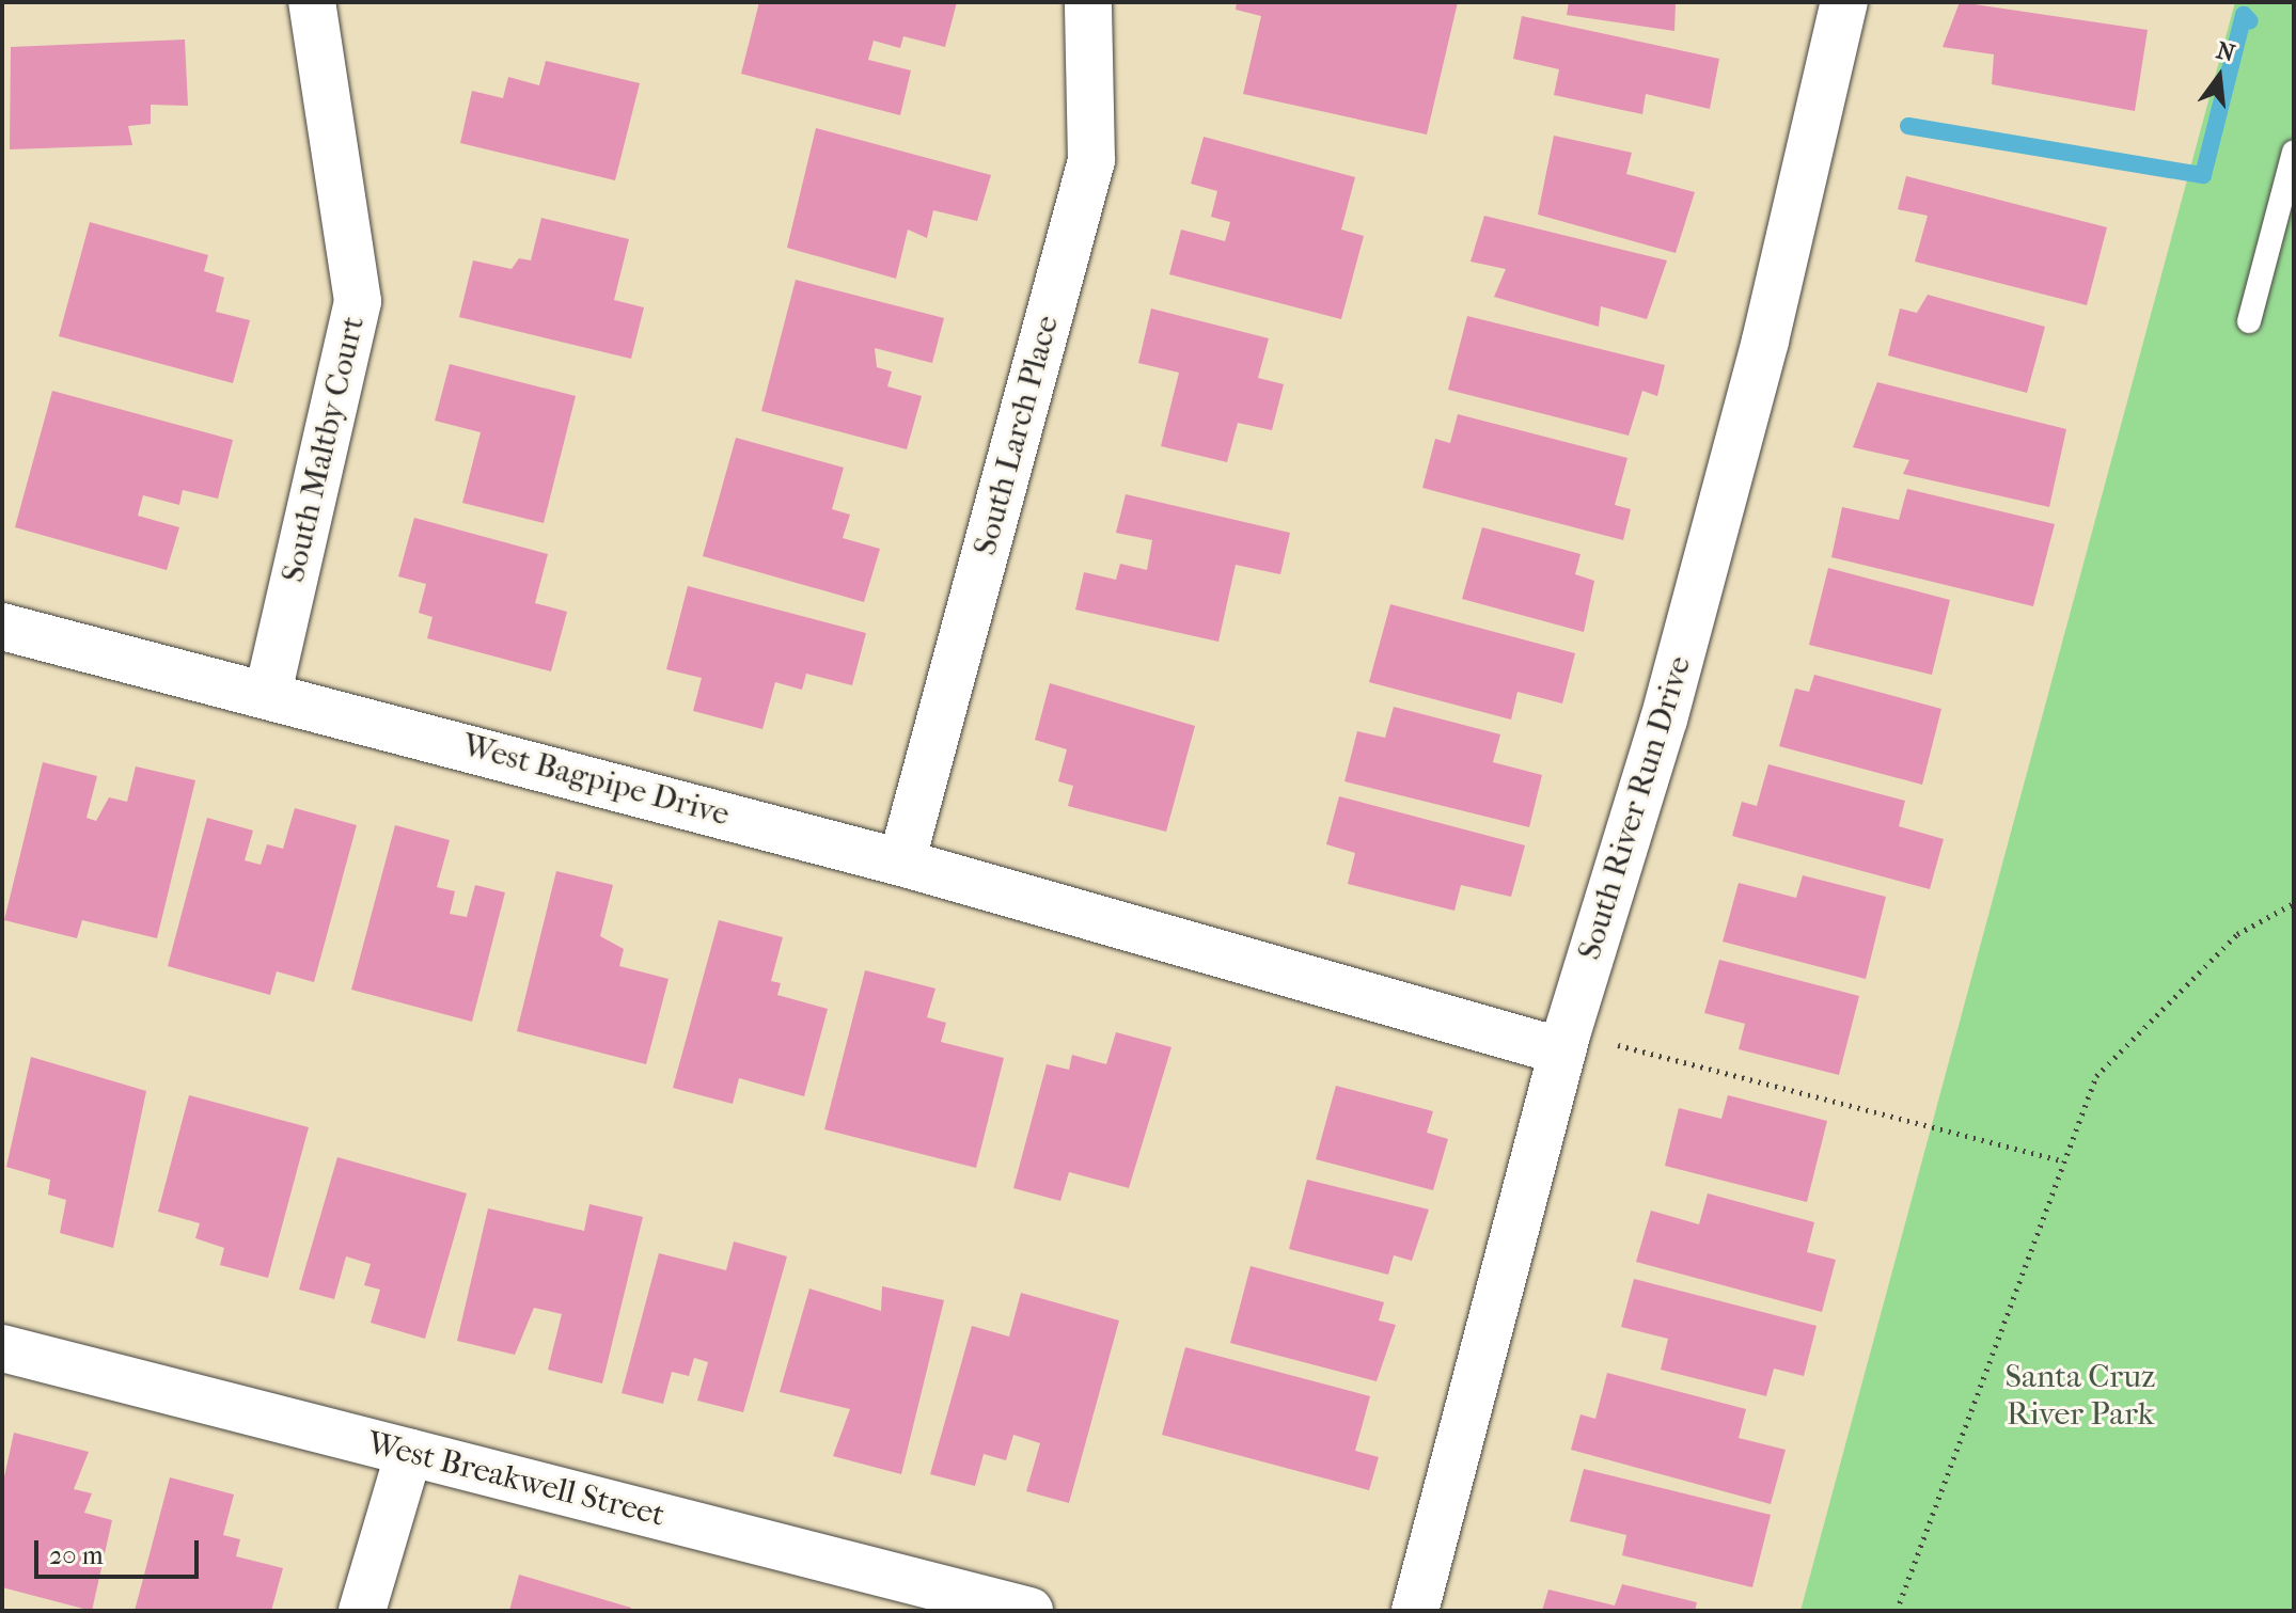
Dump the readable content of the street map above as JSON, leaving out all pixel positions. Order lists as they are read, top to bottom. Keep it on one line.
{"streets":{"street":["South Larch Place","South Maltby Court","West Bagpipe Drive","South River Run Drive","West Breakwell Street"]},"crossings":[["South Larch Place","West Bagpipe Drive"],["South Maltby Court","West Bagpipe Drive"],["West Bagpipe Drive","South River Run Drive"]],"parks":["Santa Cruz River Park"],"scale_bar":"20 m","north":"top"}
